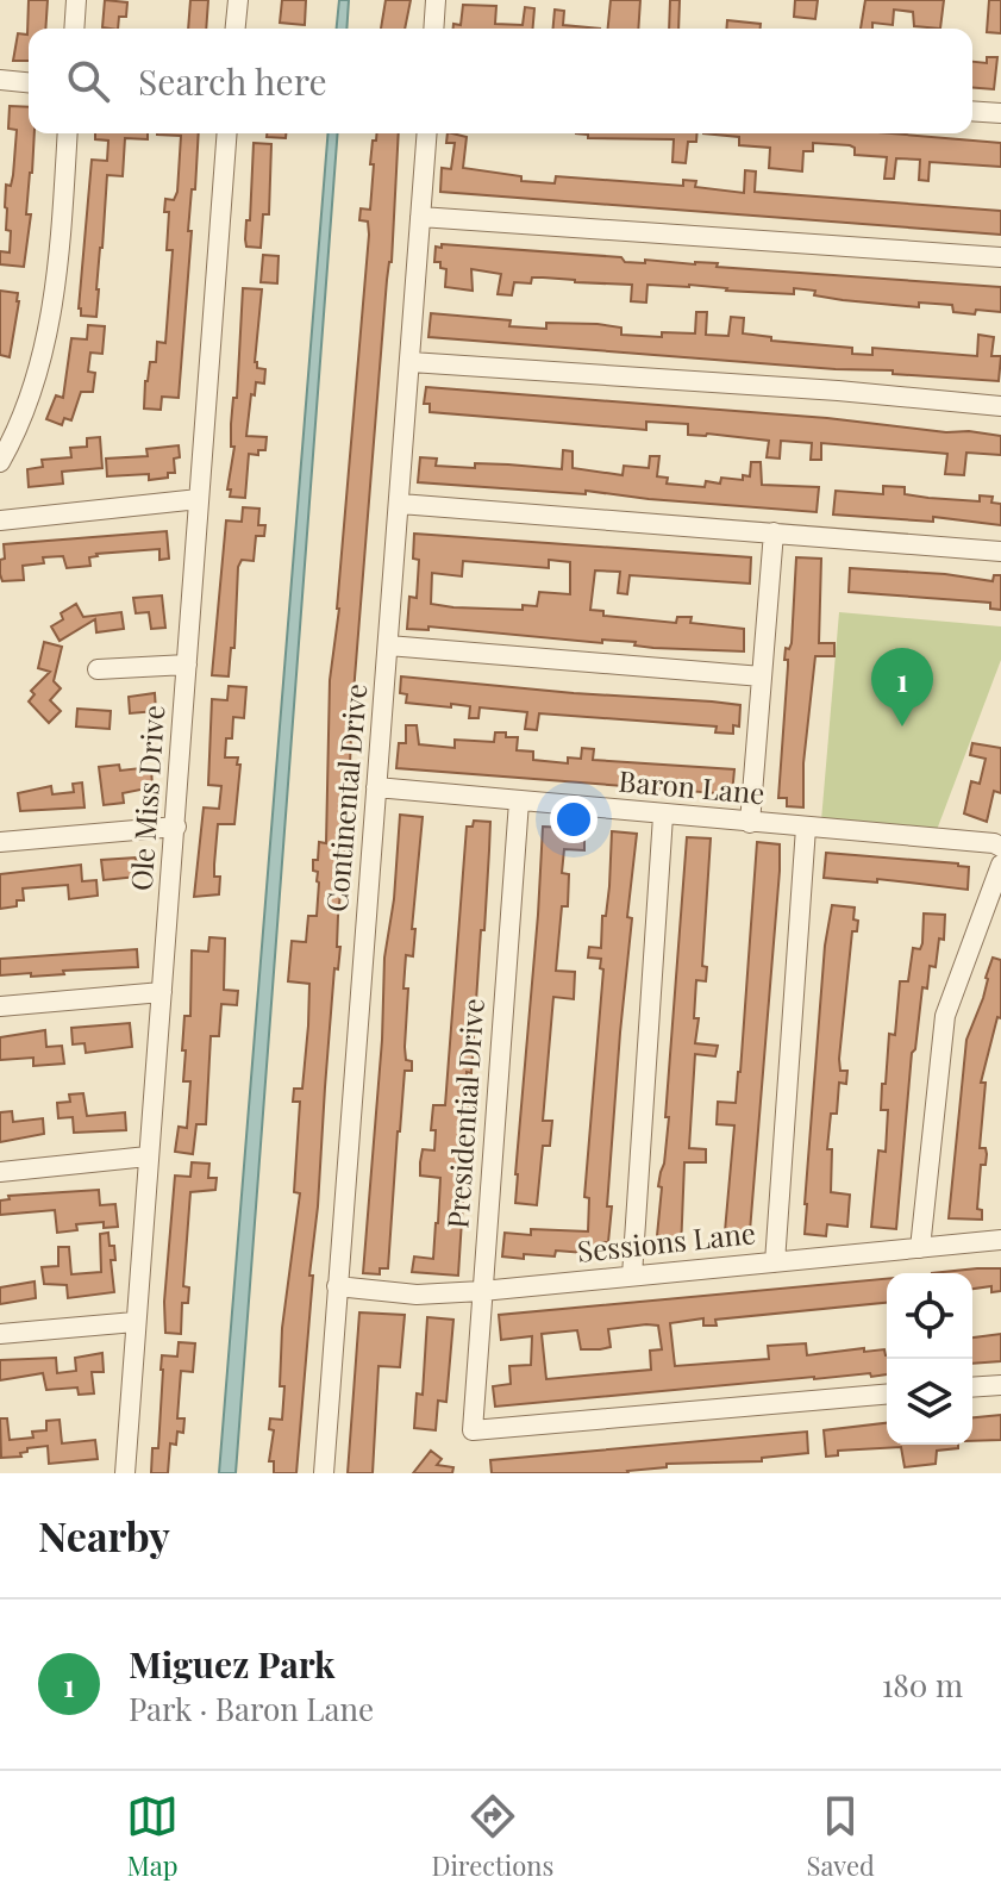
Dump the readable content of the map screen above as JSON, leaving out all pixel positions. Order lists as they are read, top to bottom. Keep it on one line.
{"streets":{"street":["Baron Lane","Ole Miss Drive","Continental Drive","Presidential Drive","Sessions Lane"]},"crossings":[["Baron Lane","Continental Drive"],["Baron Lane","Presidential Drive"],["Continental Drive","Sessions Lane"],["Presidential Drive","Sessions Lane"]],"page":{"search":"Search here","pins":"1","heading":"Nearby","list":[{"mark":"1","name":"Miguez Park","note":"Park · Baron Lane","value":"180 m"}],"nav":["Map","Directions","Saved"]}}
